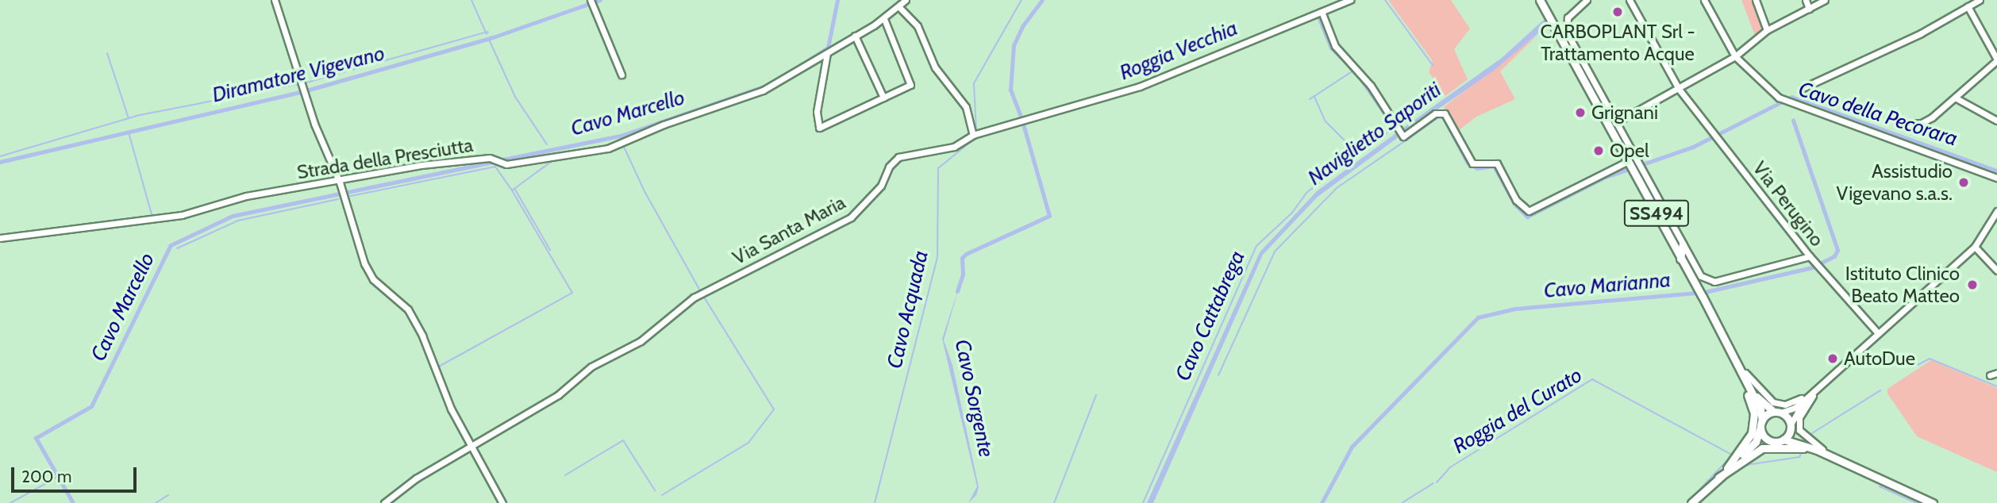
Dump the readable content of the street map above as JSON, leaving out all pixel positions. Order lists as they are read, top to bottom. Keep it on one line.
{"streets":{"main road":["SS494"],"street":["Strada della Presciutta","Via Perugino","Via Santa Maria"]},"water":["Roggia Vecchia","Diramatore Vigevano","Cavo Marcello","Cavo della Pecorara","Naviglietto Saporiti","Cavo Marianna","Cavo Acquada","Cavo Cattabrega","Cavo Sorgente","Roggia del Curato"],"places":["CARBOPLANT Srl - Trattamento Acque","Grignani","Opel","Assistudio Vigevano s.a.s.","Istituto Clinico Beato Matteo","AutoDue"],"scale_bar":"200 m"}
